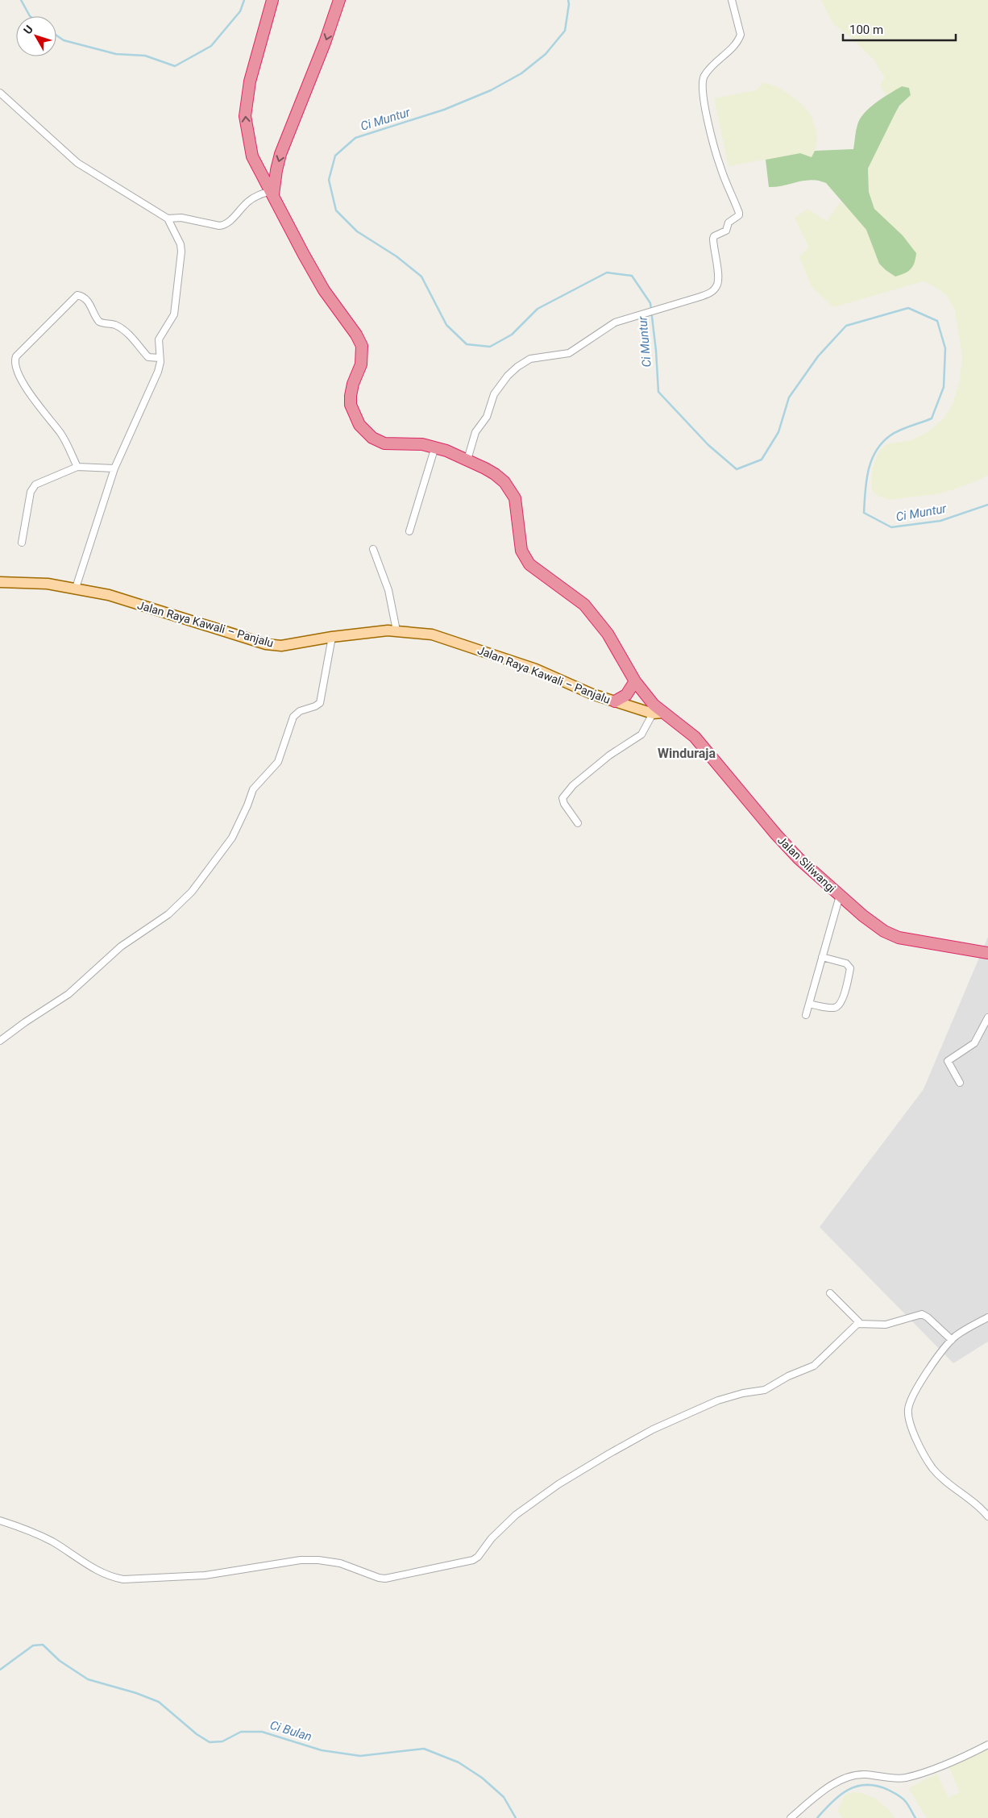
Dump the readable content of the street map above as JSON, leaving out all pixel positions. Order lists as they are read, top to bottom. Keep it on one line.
{"streets":{"highway":["Jalan Siliwangi"],"main road":["Jalan Raya Kawali – Panjalu"]},"crossings":[["Jalan Raya Kawali – Panjalu","Jalan Siliwangi"]],"districts":["Winduraja"],"water":["Ci Muntur","Ci Bulan"],"scale_bar":"100 m","north":"top left"}
